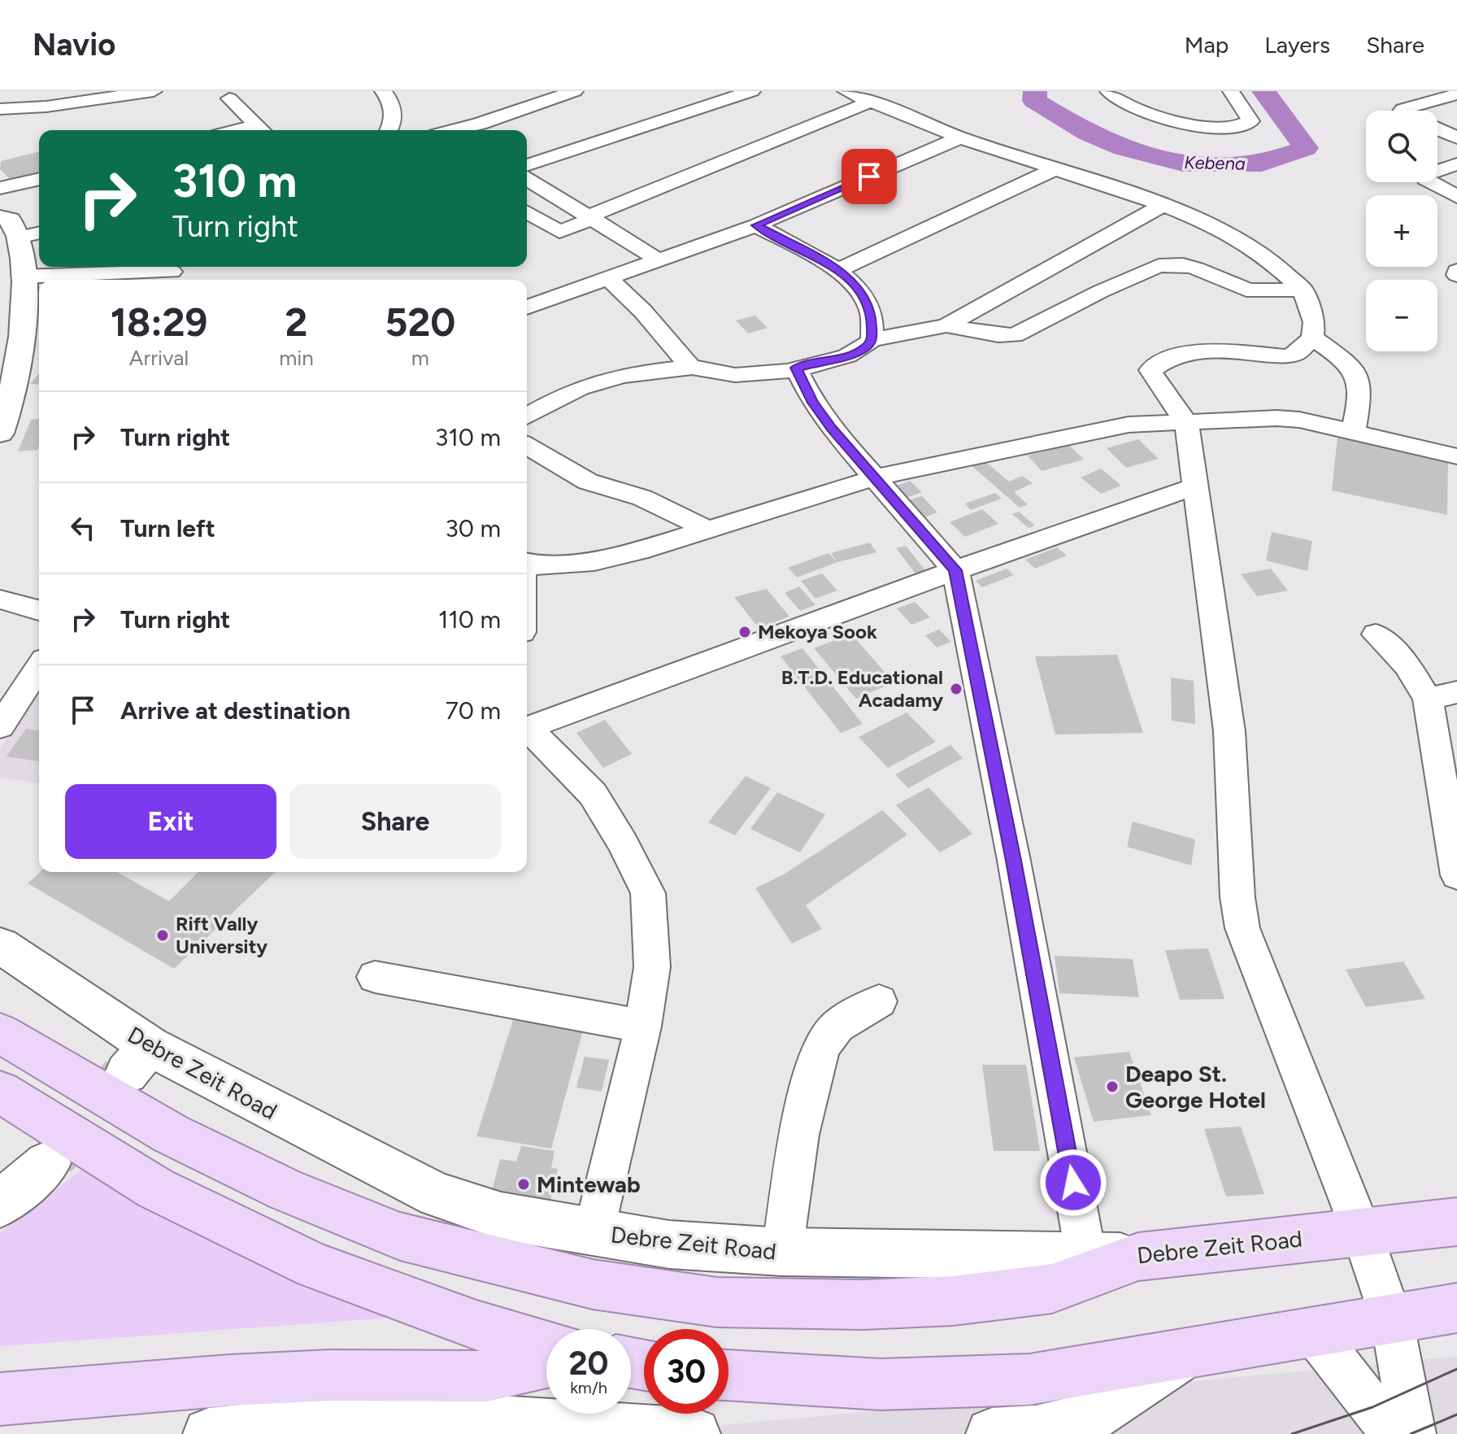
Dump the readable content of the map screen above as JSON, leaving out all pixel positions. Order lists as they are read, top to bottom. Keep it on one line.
{"streets":{"main road":["Debre Zeit Road"]},"water":["Kebena"],"places":["Mekoya Sook","B.T.D. Educational Acadamy","Rift Vally University","Deapo St. George Hotel","Mintewab"],"page":{"header":"Navio","nav":["Map","Layers","Share"],"map_buttons":["+","−"],"turn":["310 m","Turn right"],"eta":["18:29","Arrival","2","min","520","m"],"list":[{"name":"Turn right","value":"310 m"},{"name":"Turn left","value":"30 m"},{"name":"Turn right","value":"110 m"},{"name":"Arrive at destination","value":"70 m"}],"buttons":["Exit","Share"],"speed":"20 km/h","limit":"30"}}
